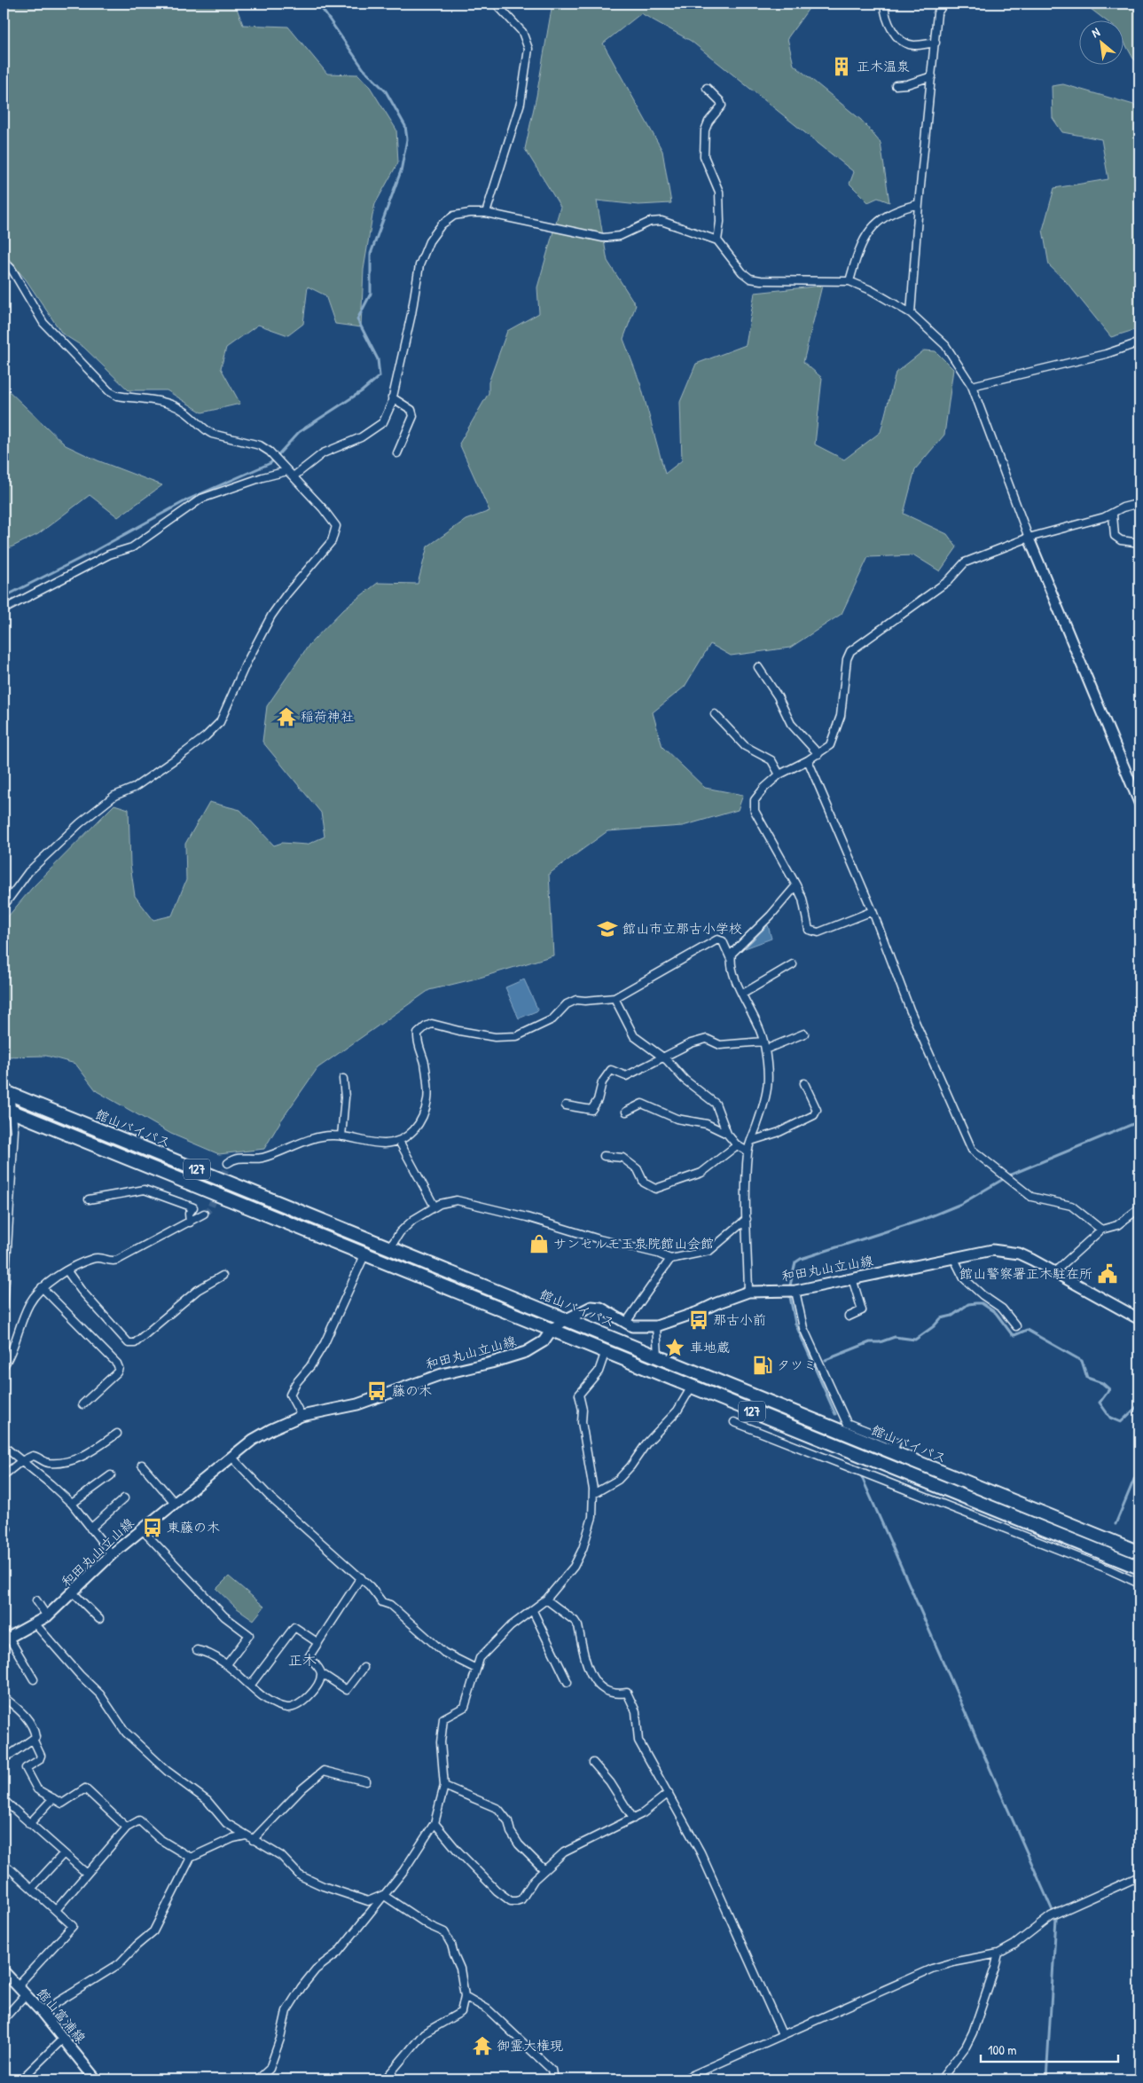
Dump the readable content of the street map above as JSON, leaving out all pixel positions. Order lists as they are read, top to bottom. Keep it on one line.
{"streets":{"highway":["館山バイパス","127"],"main road":["和田丸山立山線","館山富浦線"]},"crossings":[["館山バイパス","和田丸山立山線"]],"districts":["正木"],"places":{"building":["正木温泉"],"temple":["稲荷神社","御霊大権現"],"school or university":["館山市立那古小学校"],"shop":["サンセルモ玉泉院館山会館"],"public building":["館山警察署正木駐在所"],"bus stop":["那古小前","藤の木","東藤の木"],"place":["車地蔵"],"fuel station":["タツミ"]},"scale_bar":"100 m","north":"top left"}
